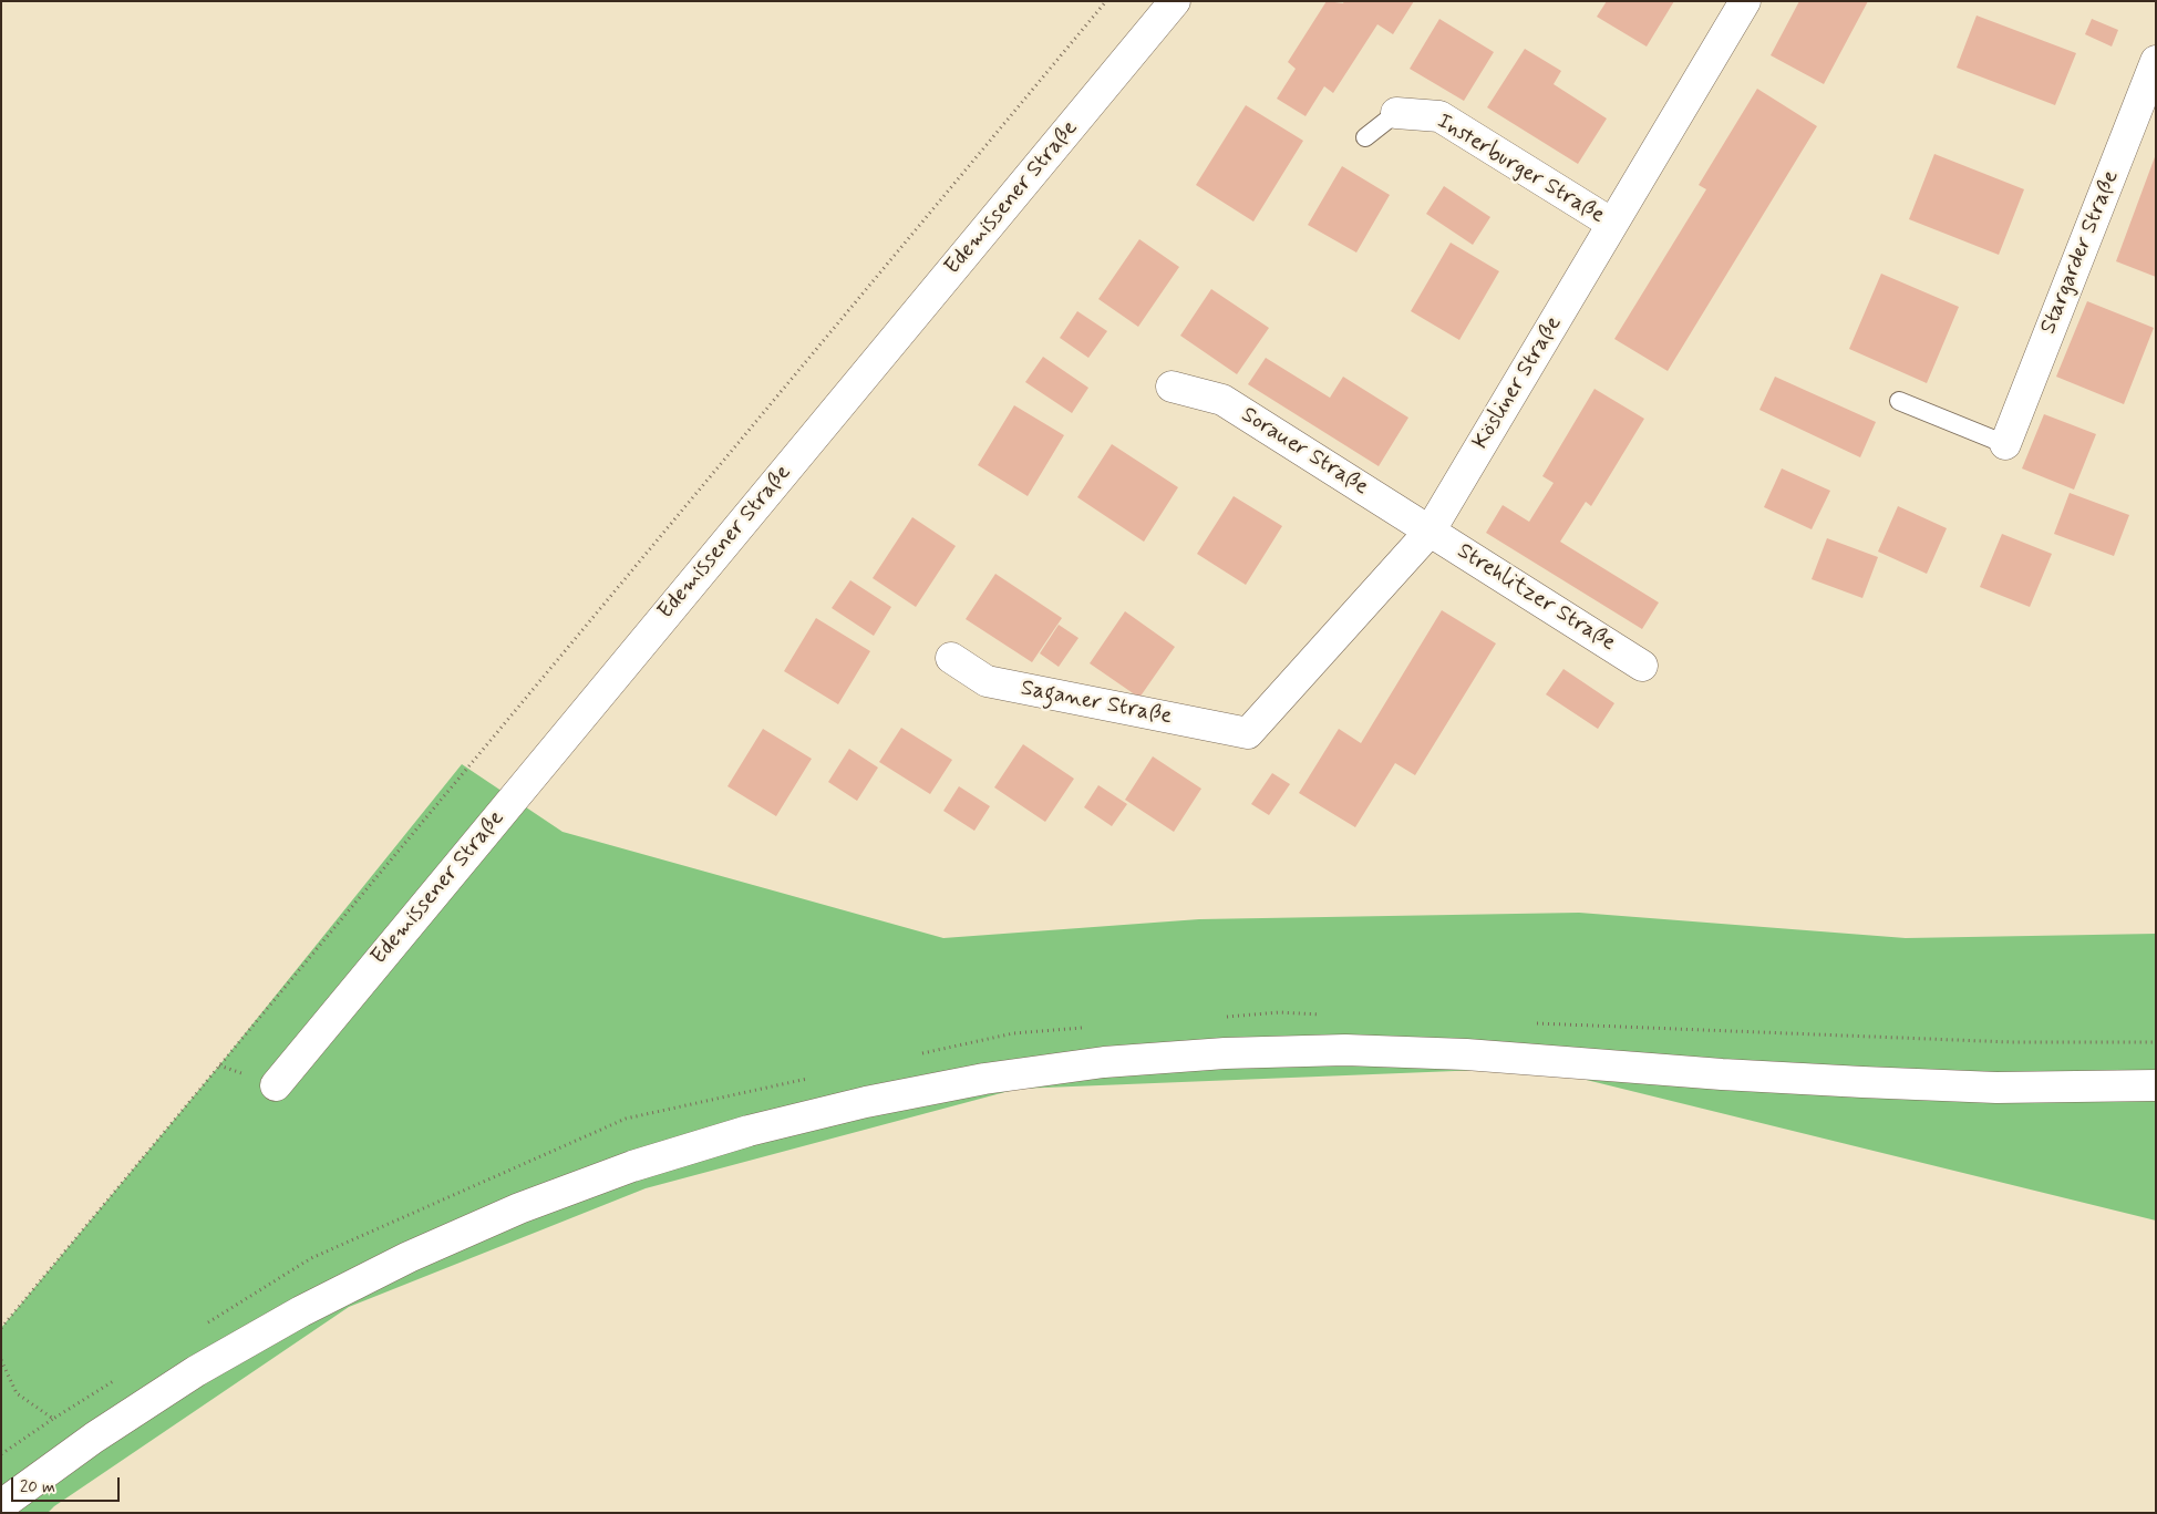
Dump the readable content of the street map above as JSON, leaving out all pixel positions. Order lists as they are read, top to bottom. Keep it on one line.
{"streets":{"street":["Insterburger Straße","Edemissener Straße","Stargarder Straße","Kösliner Straße","Sorauer Straße","Strehlitzer Straße","Saganer Straße"]},"crossings":[["Insterburger Straße","Kösliner Straße"],["Kösliner Straße","Sorauer Straße"],["Kösliner Straße","Strehlitzer Straße"],["Kösliner Straße","Saganer Straße"],["Sorauer Straße","Strehlitzer Straße"]],"scale_bar":"20 m"}
